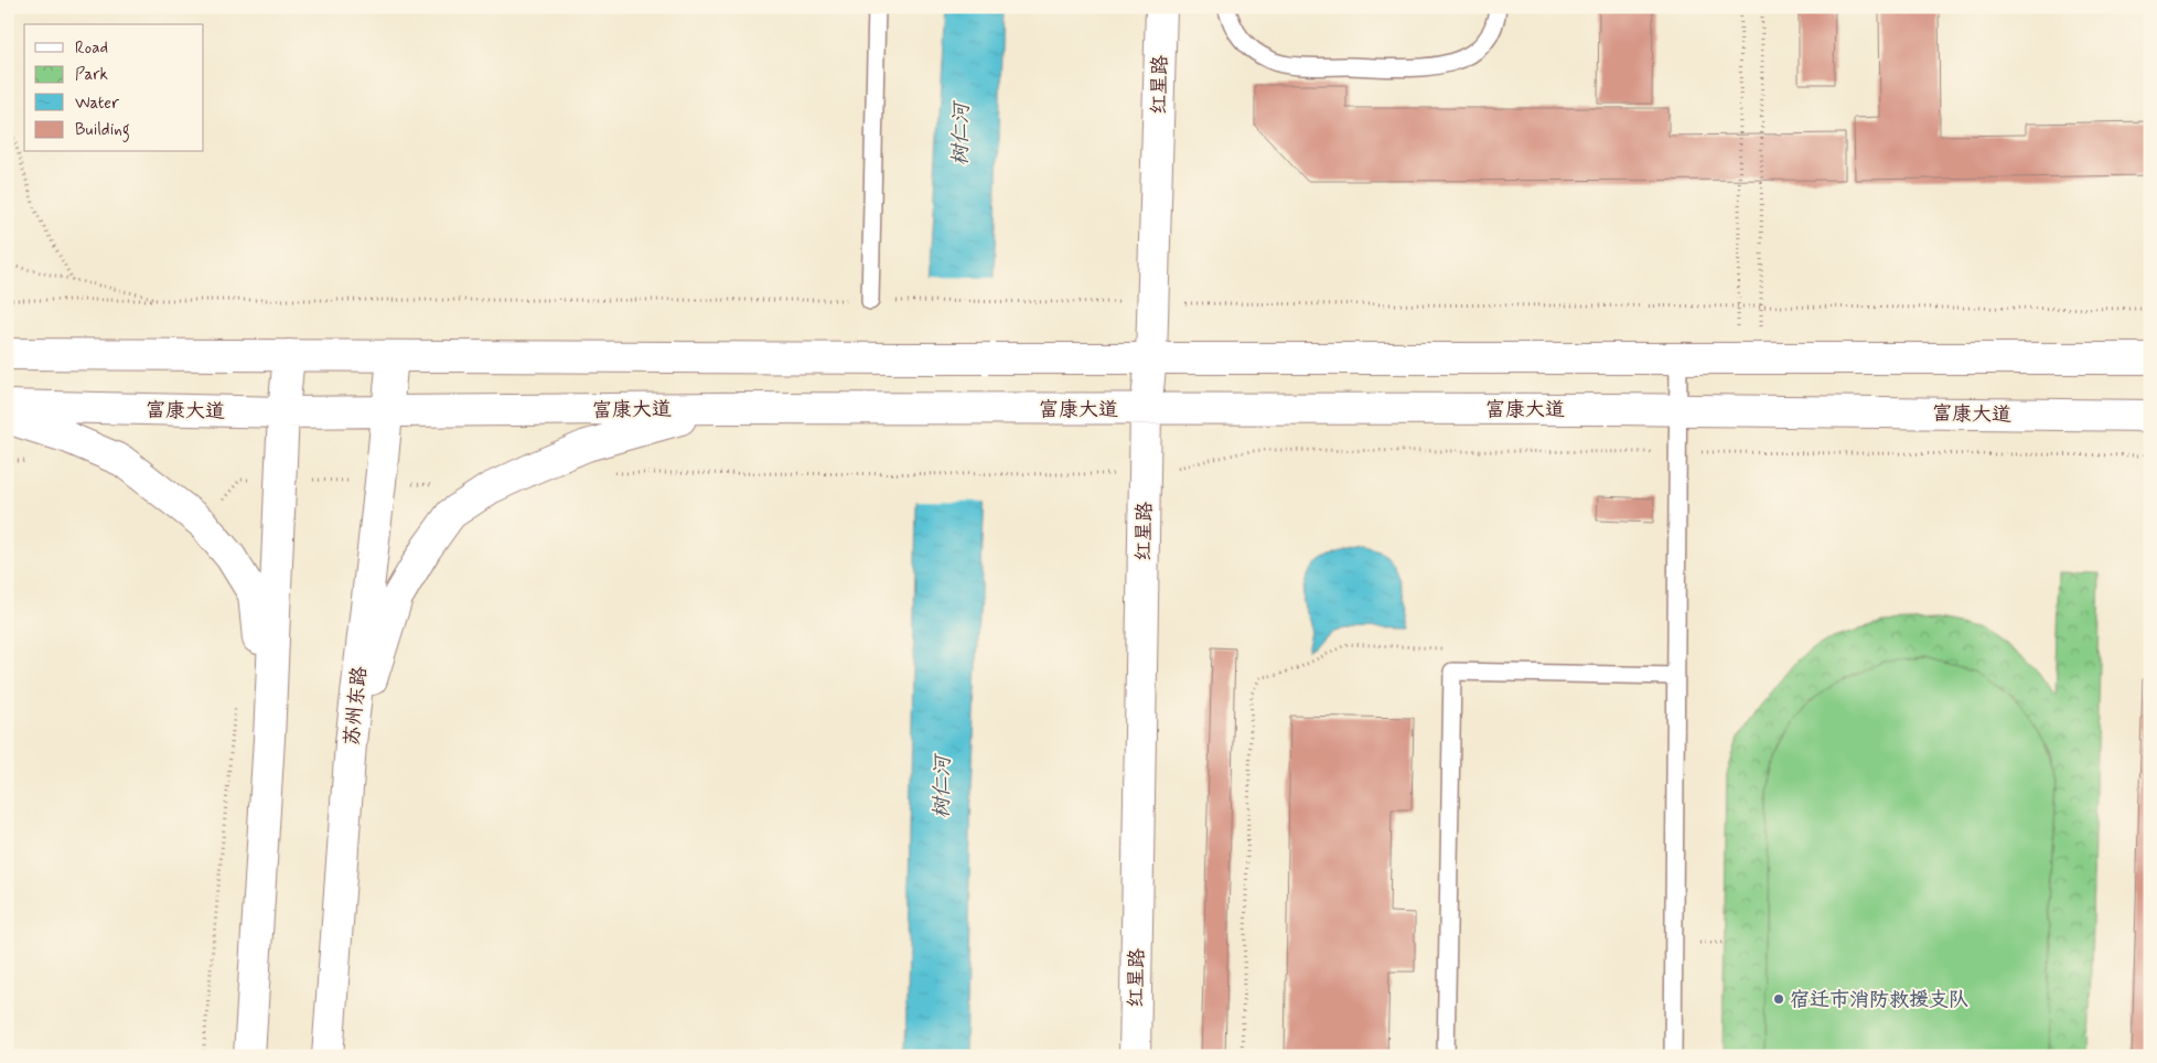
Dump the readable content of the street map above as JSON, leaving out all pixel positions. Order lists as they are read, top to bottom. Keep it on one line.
{"streets":{"street":["红星路","富康大道","苏州东路"]},"crossings":[["红星路","富康大道"],["富康大道","苏州东路"]],"water":["树仁河"],"places":["宿迁市消防救援支队"],"legend":["Road","Park","Water","Building"]}
